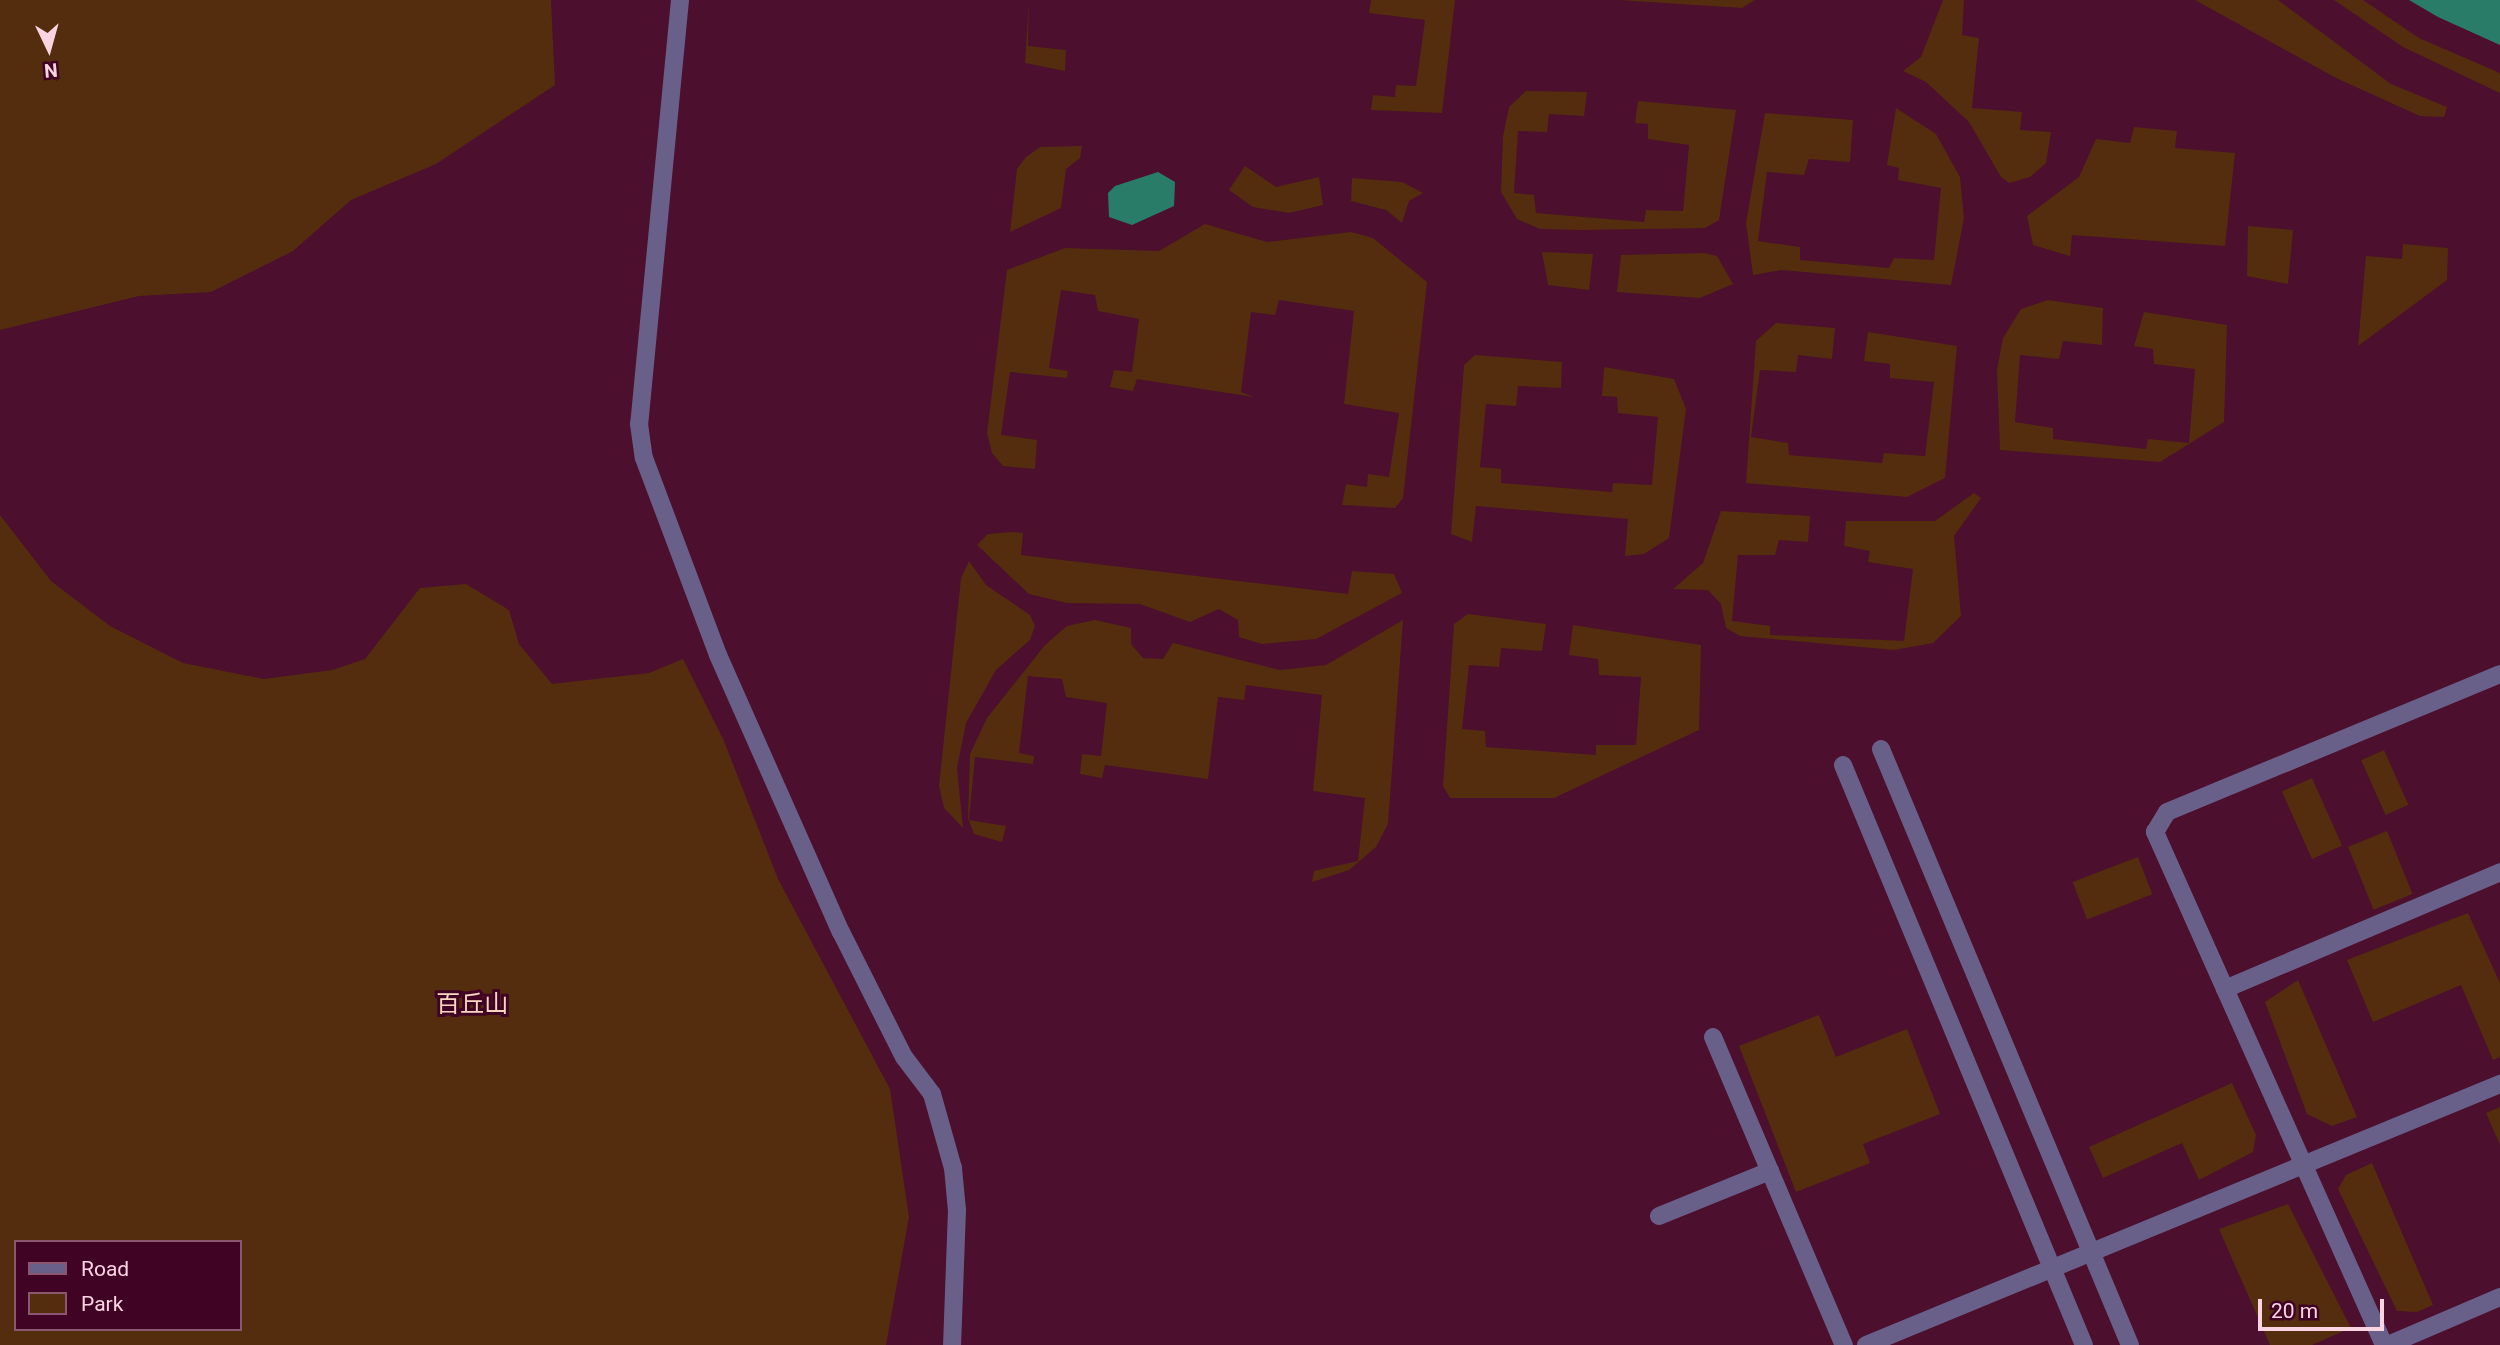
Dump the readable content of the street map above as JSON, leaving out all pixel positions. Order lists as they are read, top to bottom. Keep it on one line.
{"parks":["百丘山"],"legend":["Road","Park"],"scale_bar":"20 m","north":"bottom"}
